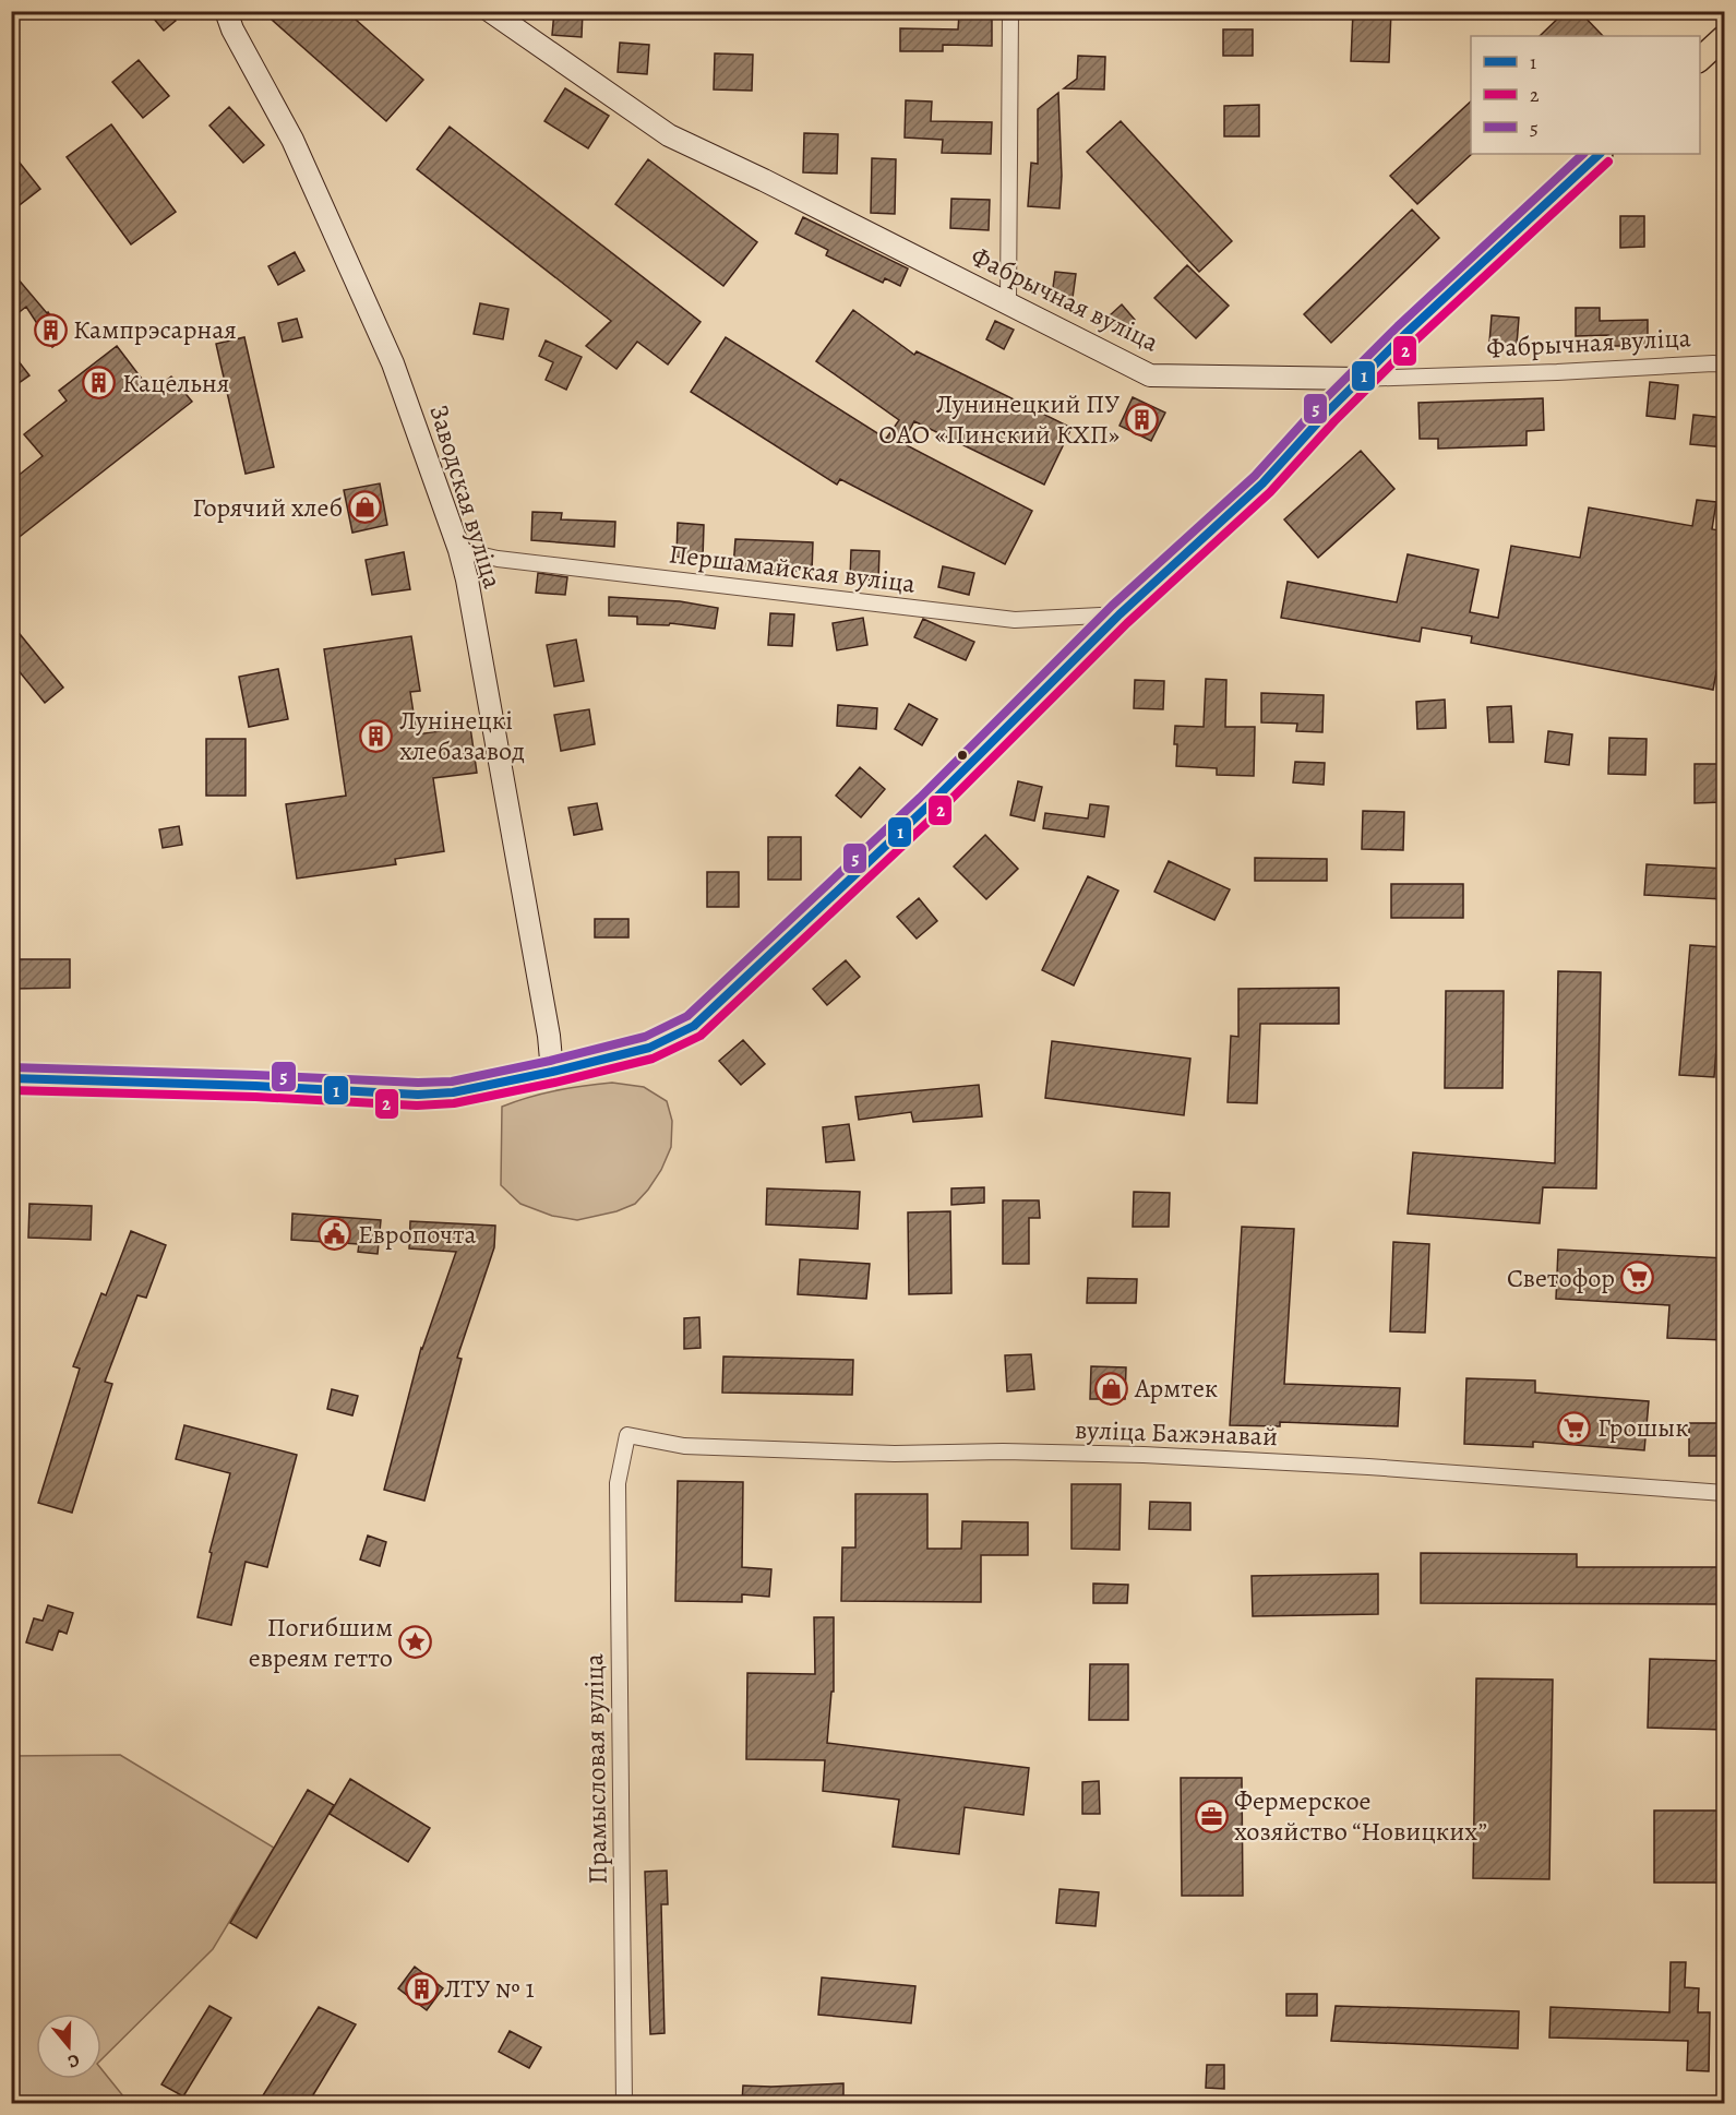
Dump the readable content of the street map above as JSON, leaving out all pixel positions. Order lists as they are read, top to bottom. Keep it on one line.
{"streets":{"street":["Фабрычная вуліца","Заводская вуліца","Першамайская вуліца","вуліца Бажэнавай","Прамысловая вуліца"]},"crossings":[["Заводская вуліца","Першамайская вуліца"],["вуліца Бажэнавай","Прамысловая вуліца"]],"places":{"building":["Кампрэсарная","Кацельня","Лунинецкий ПУ ОАО «Пинский КХП»","Лунінецкі хлебазавод","ЛТУ № 1"],"shop":["Горячий хлеб","Армтек"],"public building":["Европочта"],"supermarket":["Светофор","Грошык"],"place":["Погибшим евреям гетто"],"office":["Фермерское хозяйство “Новицких”"]},"lines":["transit line 1","transit line 5","transit line 2"],"legend":["1","2","5"],"north":"bottom"}
